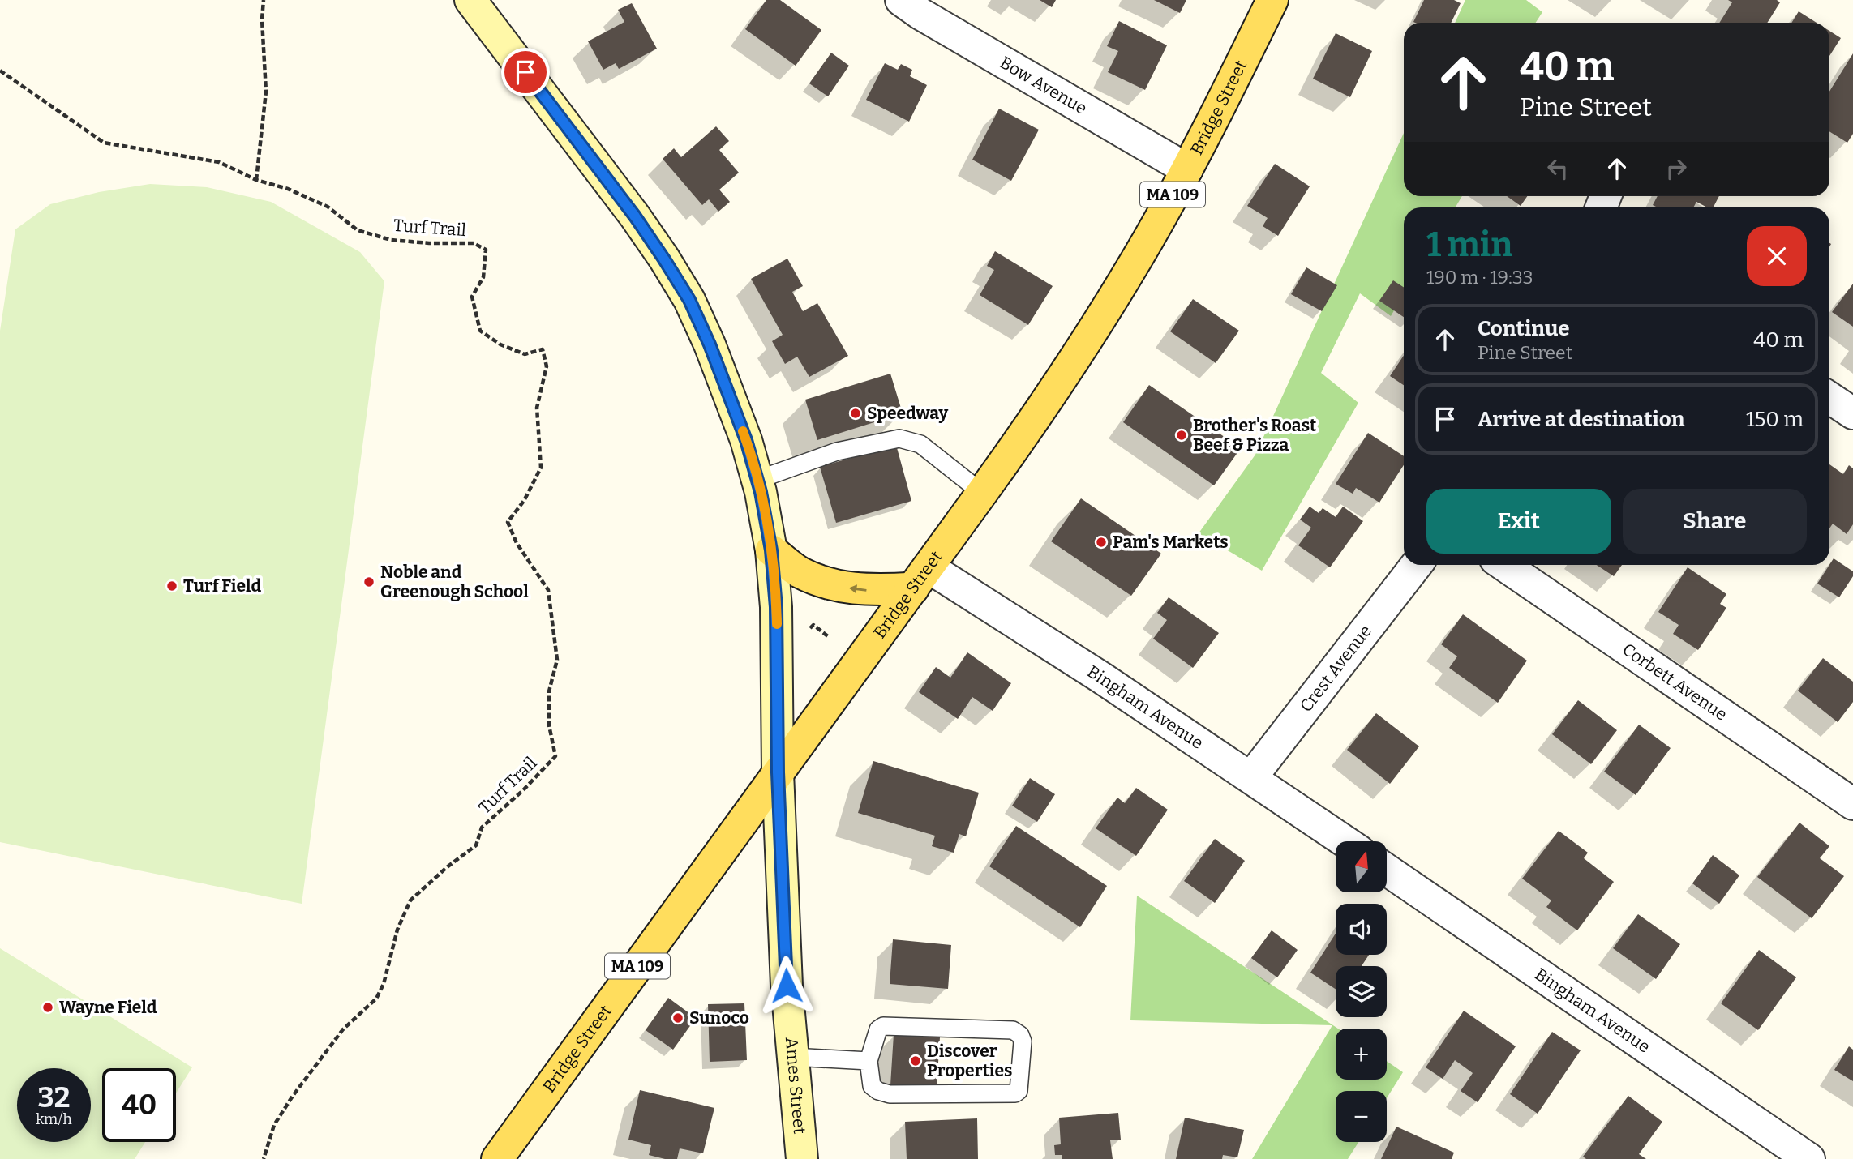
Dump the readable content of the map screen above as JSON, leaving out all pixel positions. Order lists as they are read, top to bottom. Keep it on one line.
{"streets":{"main road":["Bridge Street","MA 109"],"street":["Bow Avenue","Crest Avenue","Corbett Avenue","Bingham Avenue","Ames Street"],"path":["Turf Trail"]},"crossings":[["Bow Avenue","Bridge Street"],["Bridge Street","Bingham Avenue"],["Bridge Street","Ames Street"],["Crest Avenue","Bingham Avenue"],["Bingham Avenue","Ames Street"]],"places":["Speedway","Brother's Roast Beef & Pizza","Pam's Markets","Noble and Greenough School","Turf Field","Wayne Field","Sunoco","Discover Properties"],"north":"top","page":{"turn":["40 m","Pine Street"],"heading":["1 min","190 m · 19:33"],"list":[{"name":"Continue","note":"Pine Street","value":"40 m"},{"name":"Arrive at destination","value":"150 m"}],"buttons":["Exit","Share"],"map_buttons":["+","−"],"speed":"32 km/h","limit":"40"}}
